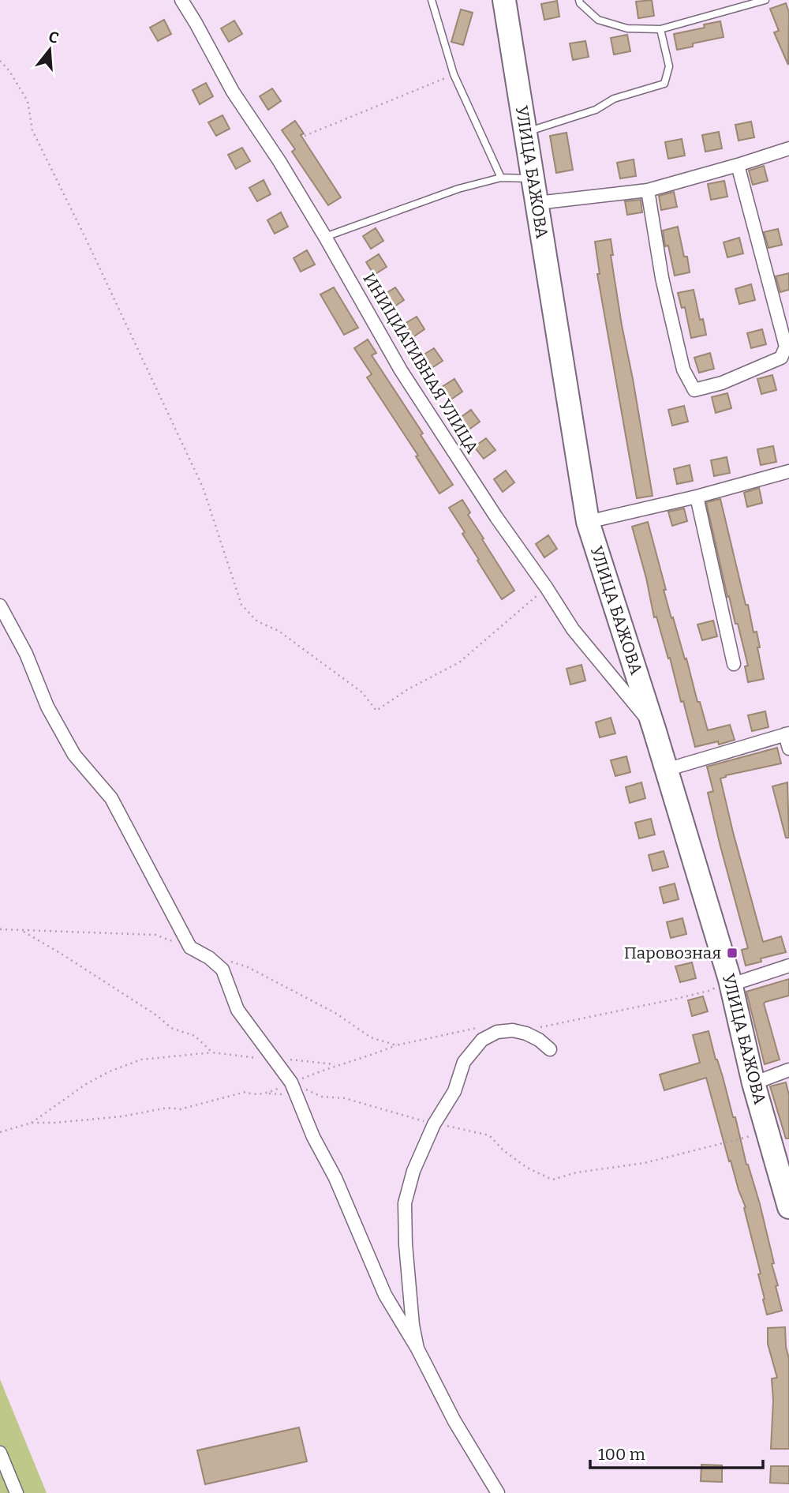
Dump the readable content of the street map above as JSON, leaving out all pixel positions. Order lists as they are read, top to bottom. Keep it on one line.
{"streets":{"highway":["УЛИЦА БАЖОВА"],"street":["ИНИЦИАТИВНАЯ УЛИЦА"]},"crossings":[["УЛИЦА БАЖОВА","ИНИЦИАТИВНАЯ УЛИЦА"]],"places":{"transit":["Паровозная"]},"scale_bar":"100 m","north":"top"}
